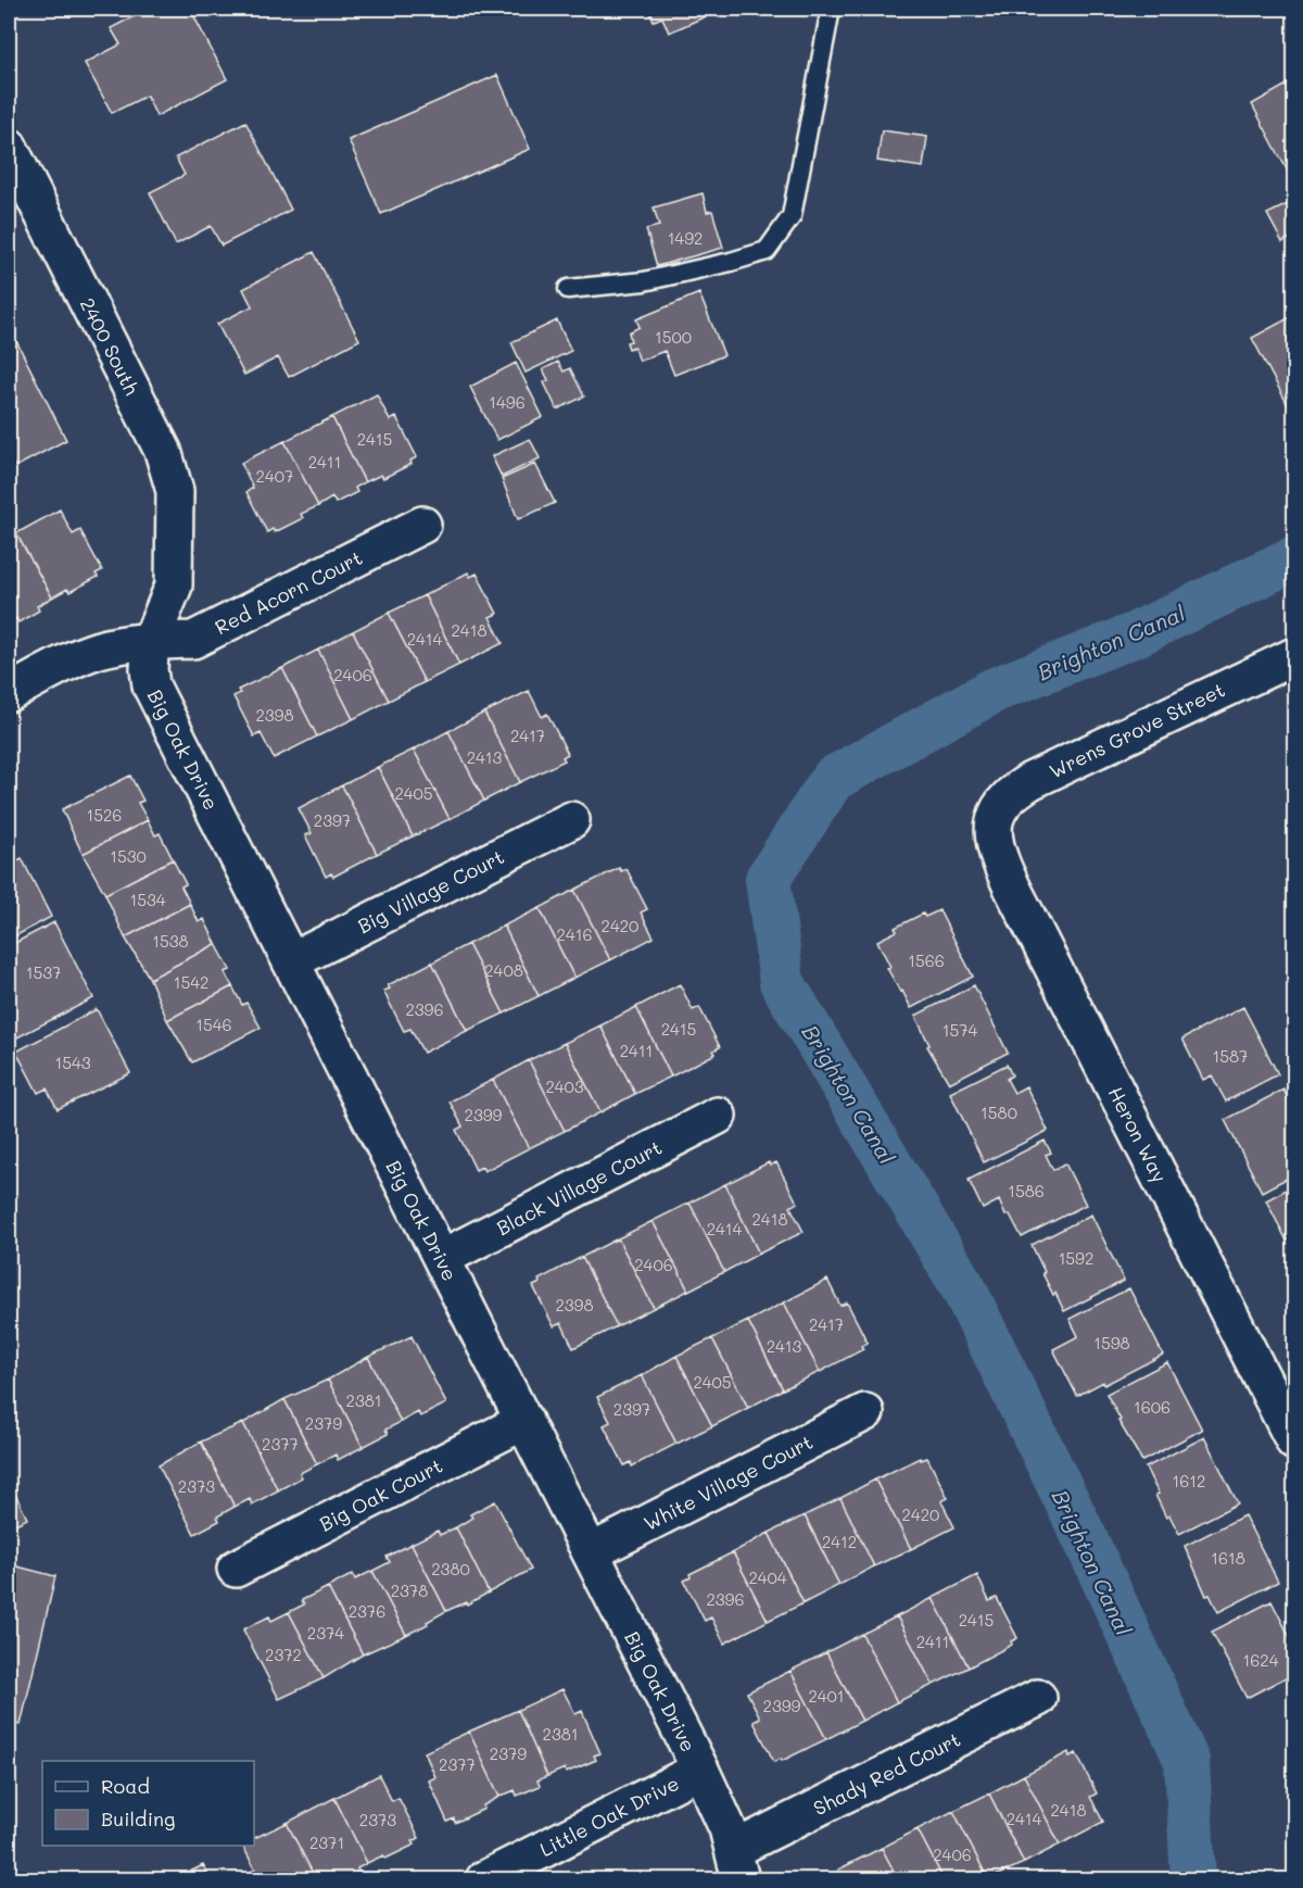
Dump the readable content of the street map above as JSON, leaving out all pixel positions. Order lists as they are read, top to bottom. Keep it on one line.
{"streets":{"street":["2400 South","Red Acorn Court","Wrens Grove Street","Big Oak Drive","Big Village Court","Heron Way","Black Village Court","White Village Court","Big Oak Court","Shady Red Court","Little Oak Drive"]},"crossings":[["2400 South","Big Oak Drive"],["Red Acorn Court","Big Oak Drive"],["Wrens Grove Street","Heron Way"],["Big Oak Drive","Big Village Court"],["Big Oak Drive","Black Village Court"],["Big Oak Drive","White Village Court"],["Big Oak Drive","Big Oak Court"],["Big Oak Drive","Shady Red Court"],["Big Oak Drive","Little Oak Drive"]],"water":["Brighton Canal"],"house_numbers":["1492","1500","1496","2415","2411","2407","2418","2414","2406","2398","2417","2413","2405","1526","2397","1530","1534","2420","2416","1538","1566","2408","1537","1542","2396","1546","2415","1574","2411","1587","1543","2403","1580","2399","1586","2418","2414","1592","2406","2398","2417","1598","2413","2405","2381","1606","2397","2379","2377","1612","2373","2420","2412","1618","2380","2404","2378","2396","2376","2415","2374","2411","2372","1624","2401","2399","2381","2379","2377","2418","2414","2373","2371","2406"],"legend":["Road","Building"]}
